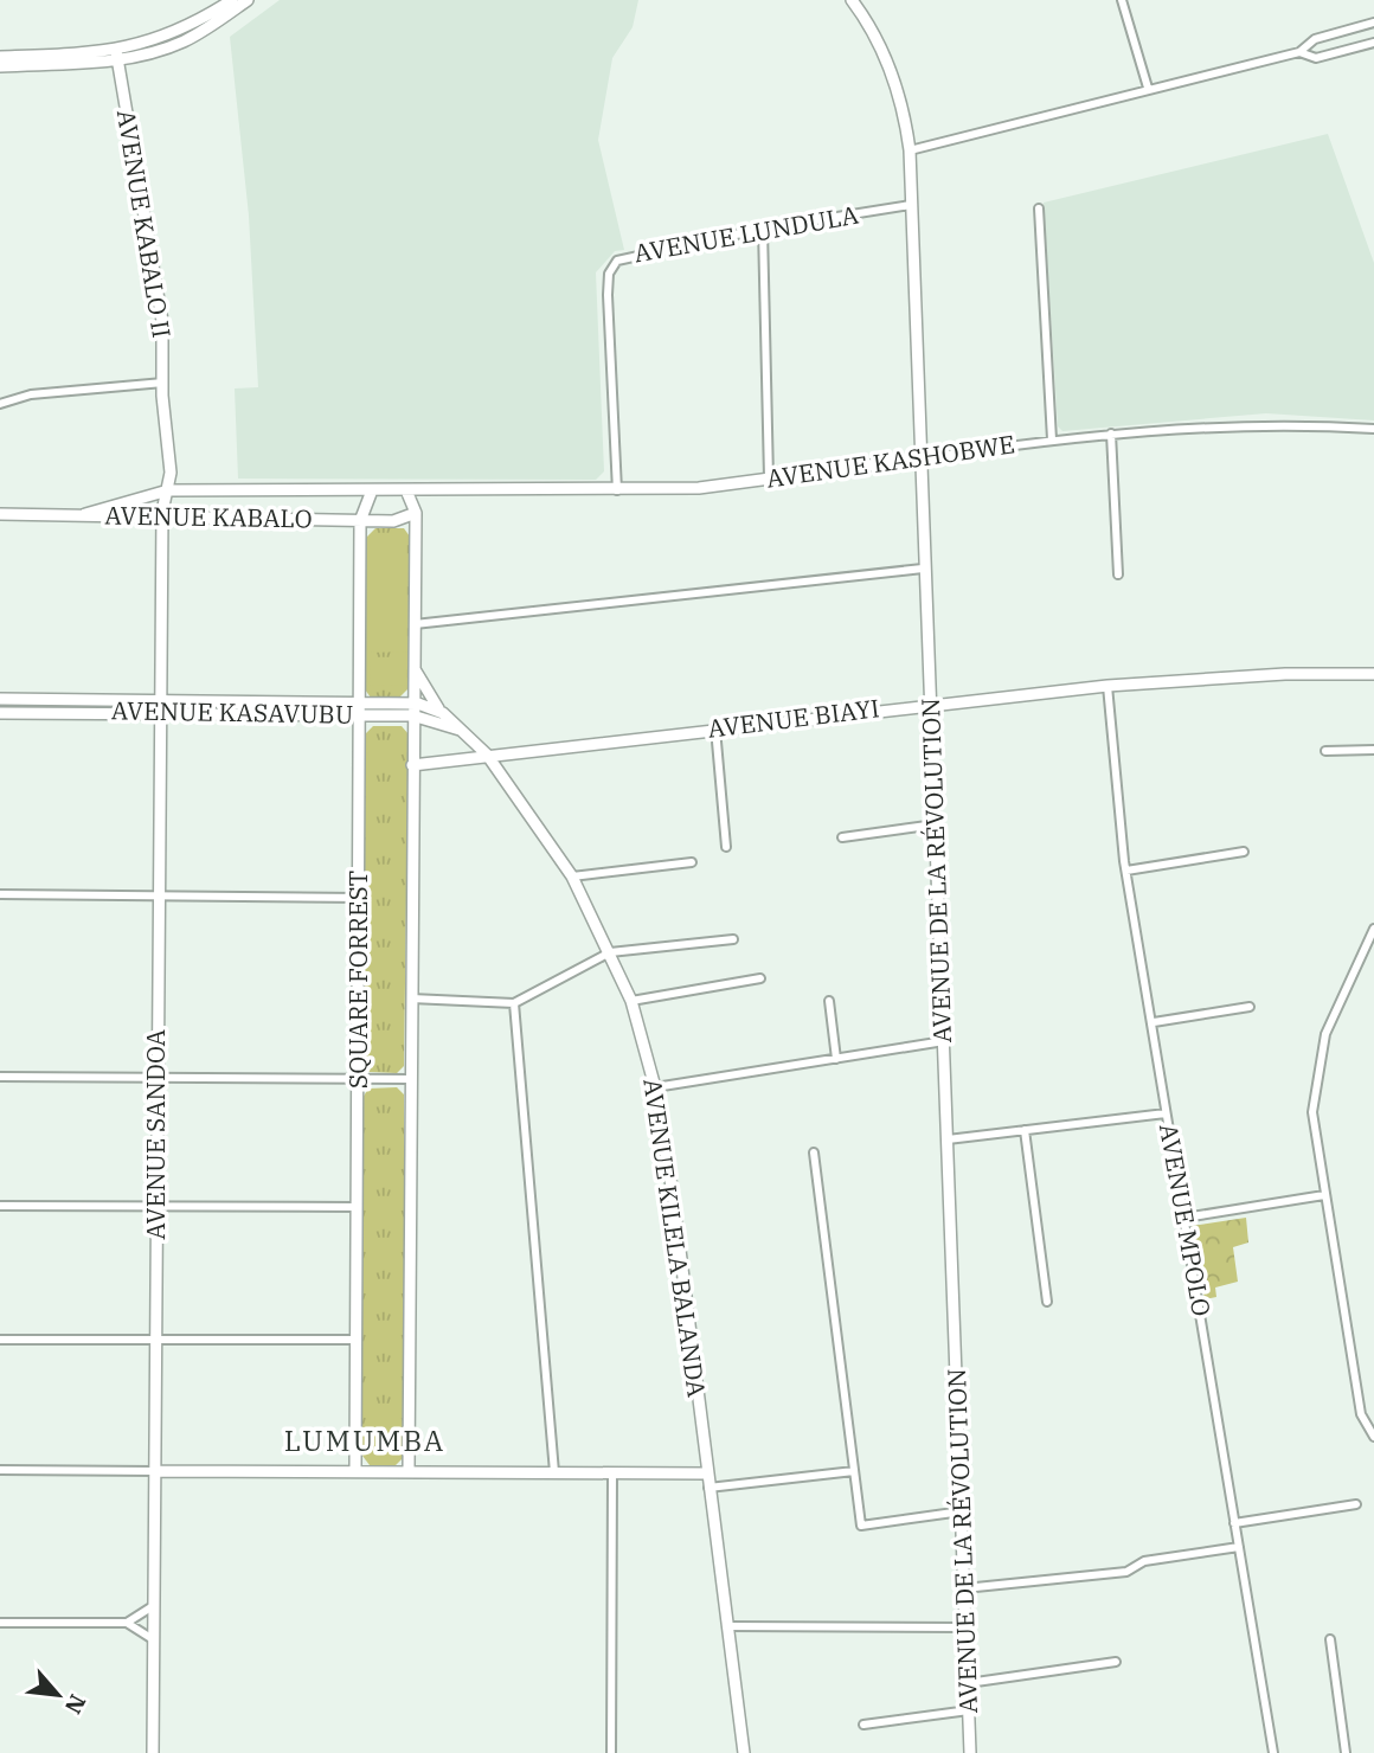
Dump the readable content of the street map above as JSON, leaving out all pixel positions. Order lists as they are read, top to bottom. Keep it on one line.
{"streets":{"street":["AVENUE KABALO II","AVENUE LUNDULA","AVENUE KASHOBWE","AVENUE KABALO","AVENUE KASAVUBU","AVENUE BIAYI","AVENUE DE LA RÉVOLUTION","SQUARE FORREST","AVENUE SANDOA","AVENUE MPOLO","AVENUE KILELA BALANDA"]},"crossings":[["AVENUE KABALO II","AVENUE KABALO"],["AVENUE KABALO II","AVENUE SANDOA"],["AVENUE LUNDULA","AVENUE KASHOBWE"],["AVENUE LUNDULA","AVENUE DE LA RÉVOLUTION"],["AVENUE KASHOBWE","AVENUE KABALO"],["AVENUE KASHOBWE","AVENUE DE LA RÉVOLUTION"],["AVENUE KASHOBWE","SQUARE FORREST"],["AVENUE KABALO","SQUARE FORREST"],["AVENUE KABALO","AVENUE SANDOA"],["AVENUE KASAVUBU","SQUARE FORREST"],["AVENUE KASAVUBU","AVENUE SANDOA"],["AVENUE KASAVUBU","AVENUE KILELA BALANDA"],["AVENUE BIAYI","AVENUE DE LA RÉVOLUTION"],["AVENUE BIAYI","SQUARE FORREST"],["AVENUE BIAYI","AVENUE MPOLO"],["AVENUE BIAYI","AVENUE KILELA BALANDA"],["SQUARE FORREST","AVENUE KILELA BALANDA"]],"districts":["LUMUMBA"],"north":"bottom right"}
